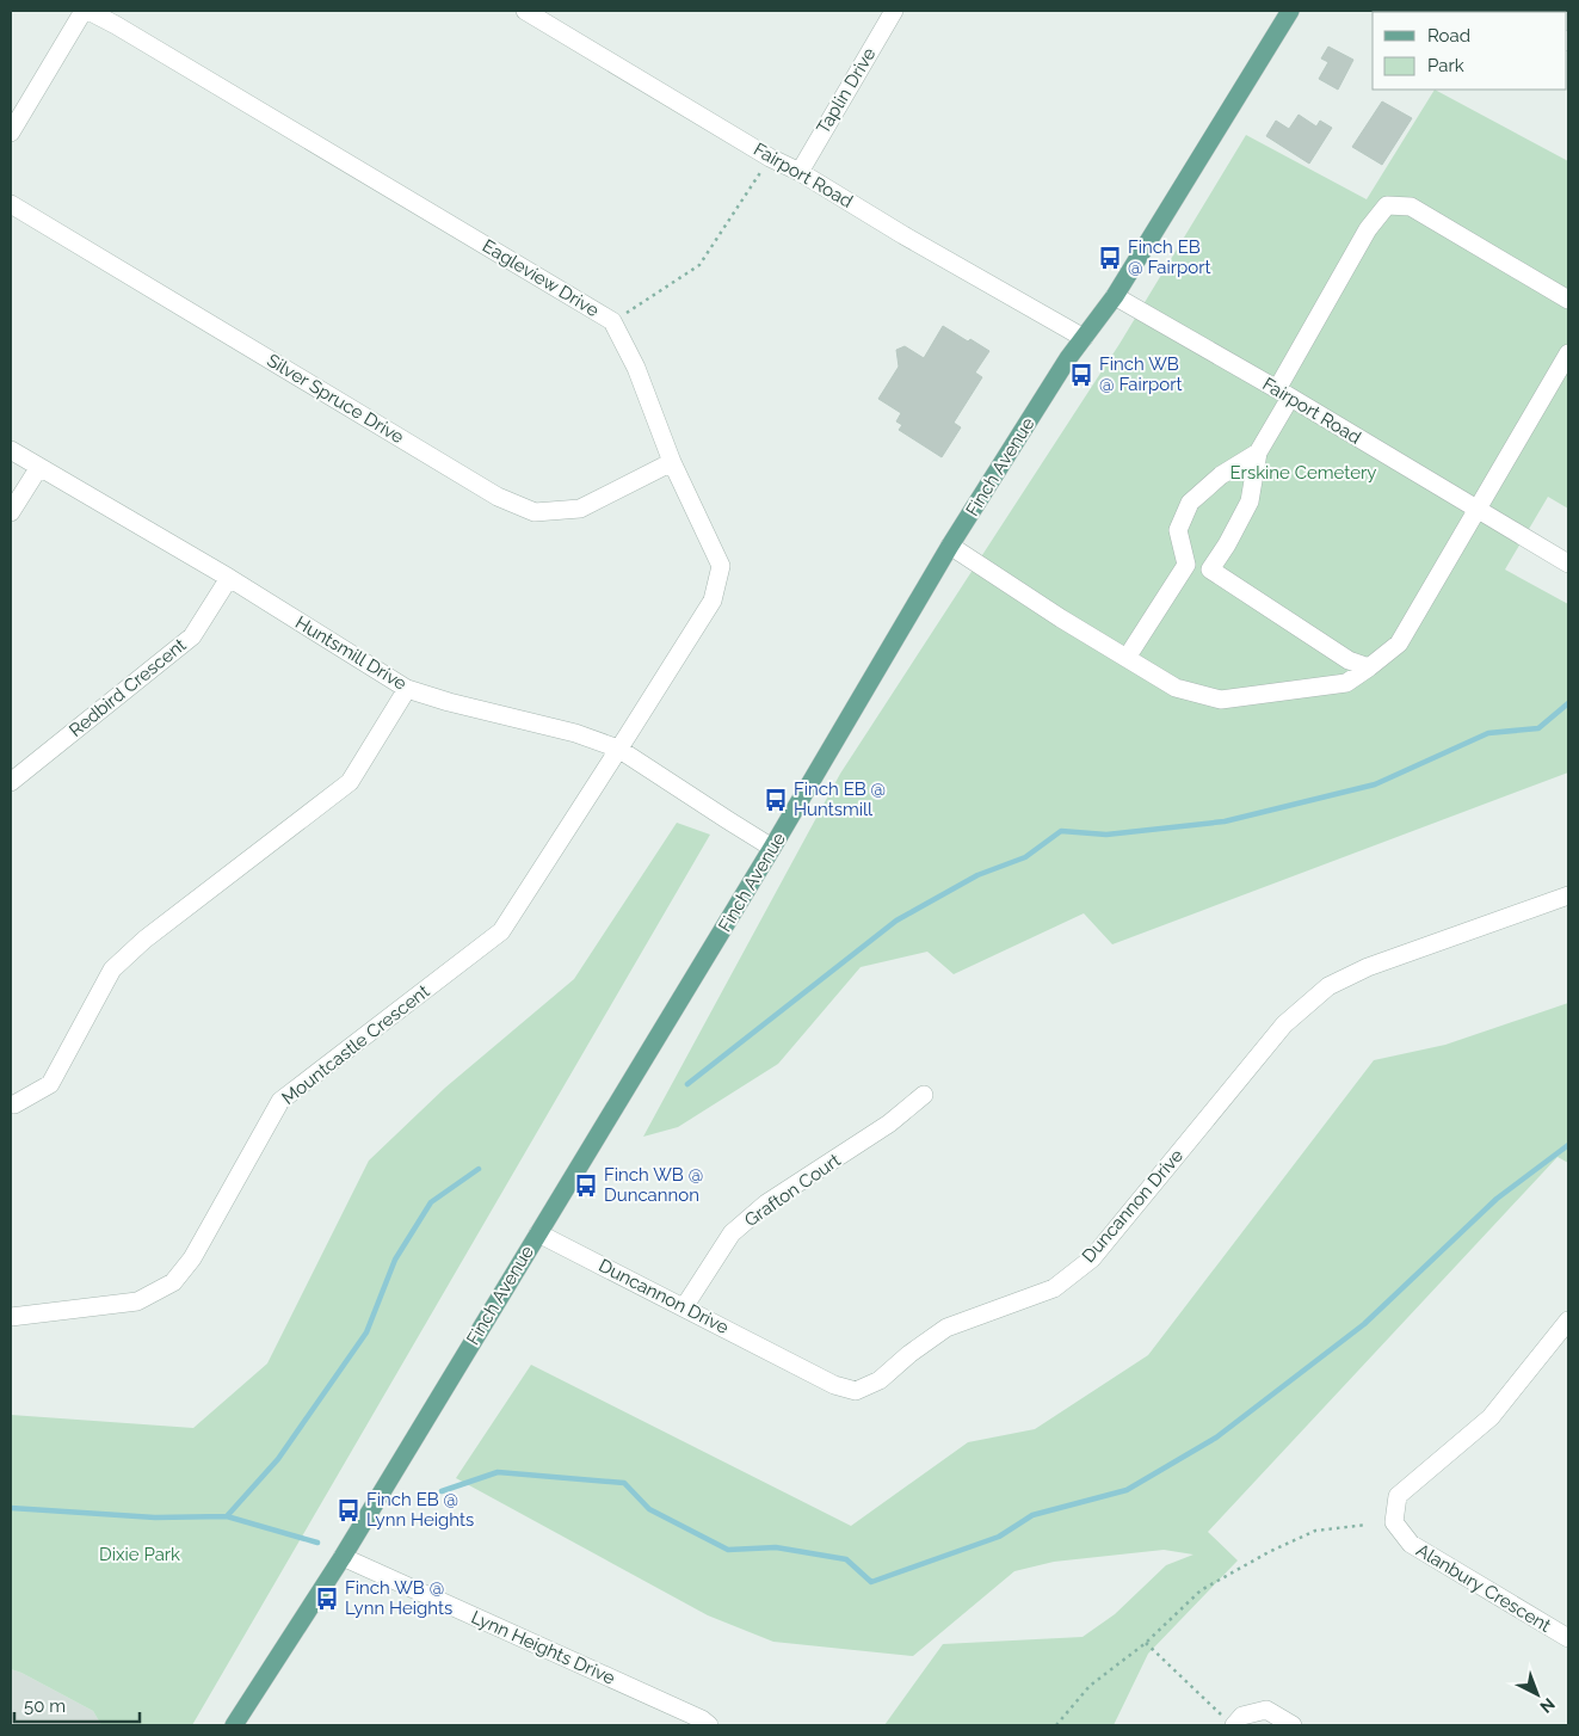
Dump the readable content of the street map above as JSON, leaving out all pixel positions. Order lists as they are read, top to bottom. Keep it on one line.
{"streets":{"main road":["Finch Avenue"],"street":["Taplin Drive","Fairport Road","Eagleview Drive","Silver Spruce Drive","Huntsmill Drive","Redbird Crescent","Mountcastle Crescent","Grafton Court","Duncannon Drive","Alanbury Crescent","Lynn Heights Drive"]},"crossings":[["Taplin Drive","Fairport Road"],["Fairport Road","Finch Avenue"],["Eagleview Drive","Silver Spruce Drive"],["Eagleview Drive","Huntsmill Drive"],["Eagleview Drive","Mountcastle Crescent"],["Finch Avenue","Huntsmill Drive"],["Finch Avenue","Duncannon Drive"],["Finch Avenue","Lynn Heights Drive"],["Huntsmill Drive","Redbird Crescent"],["Huntsmill Drive","Mountcastle Crescent"],["Grafton Court","Duncannon Drive"]],"parks":["Erskine Cemetery","Dixie Park"],"places":{"bus stop":["Finch EB @ Fairport","Finch WB @ Fairport","Finch EB @ Huntsmill","Finch WB @ Duncannon","Finch EB @ Lynn Heights","Finch WB @ Lynn Heights"]},"legend":["Road","Park"],"scale_bar":"50 m","north":"bottom right"}
